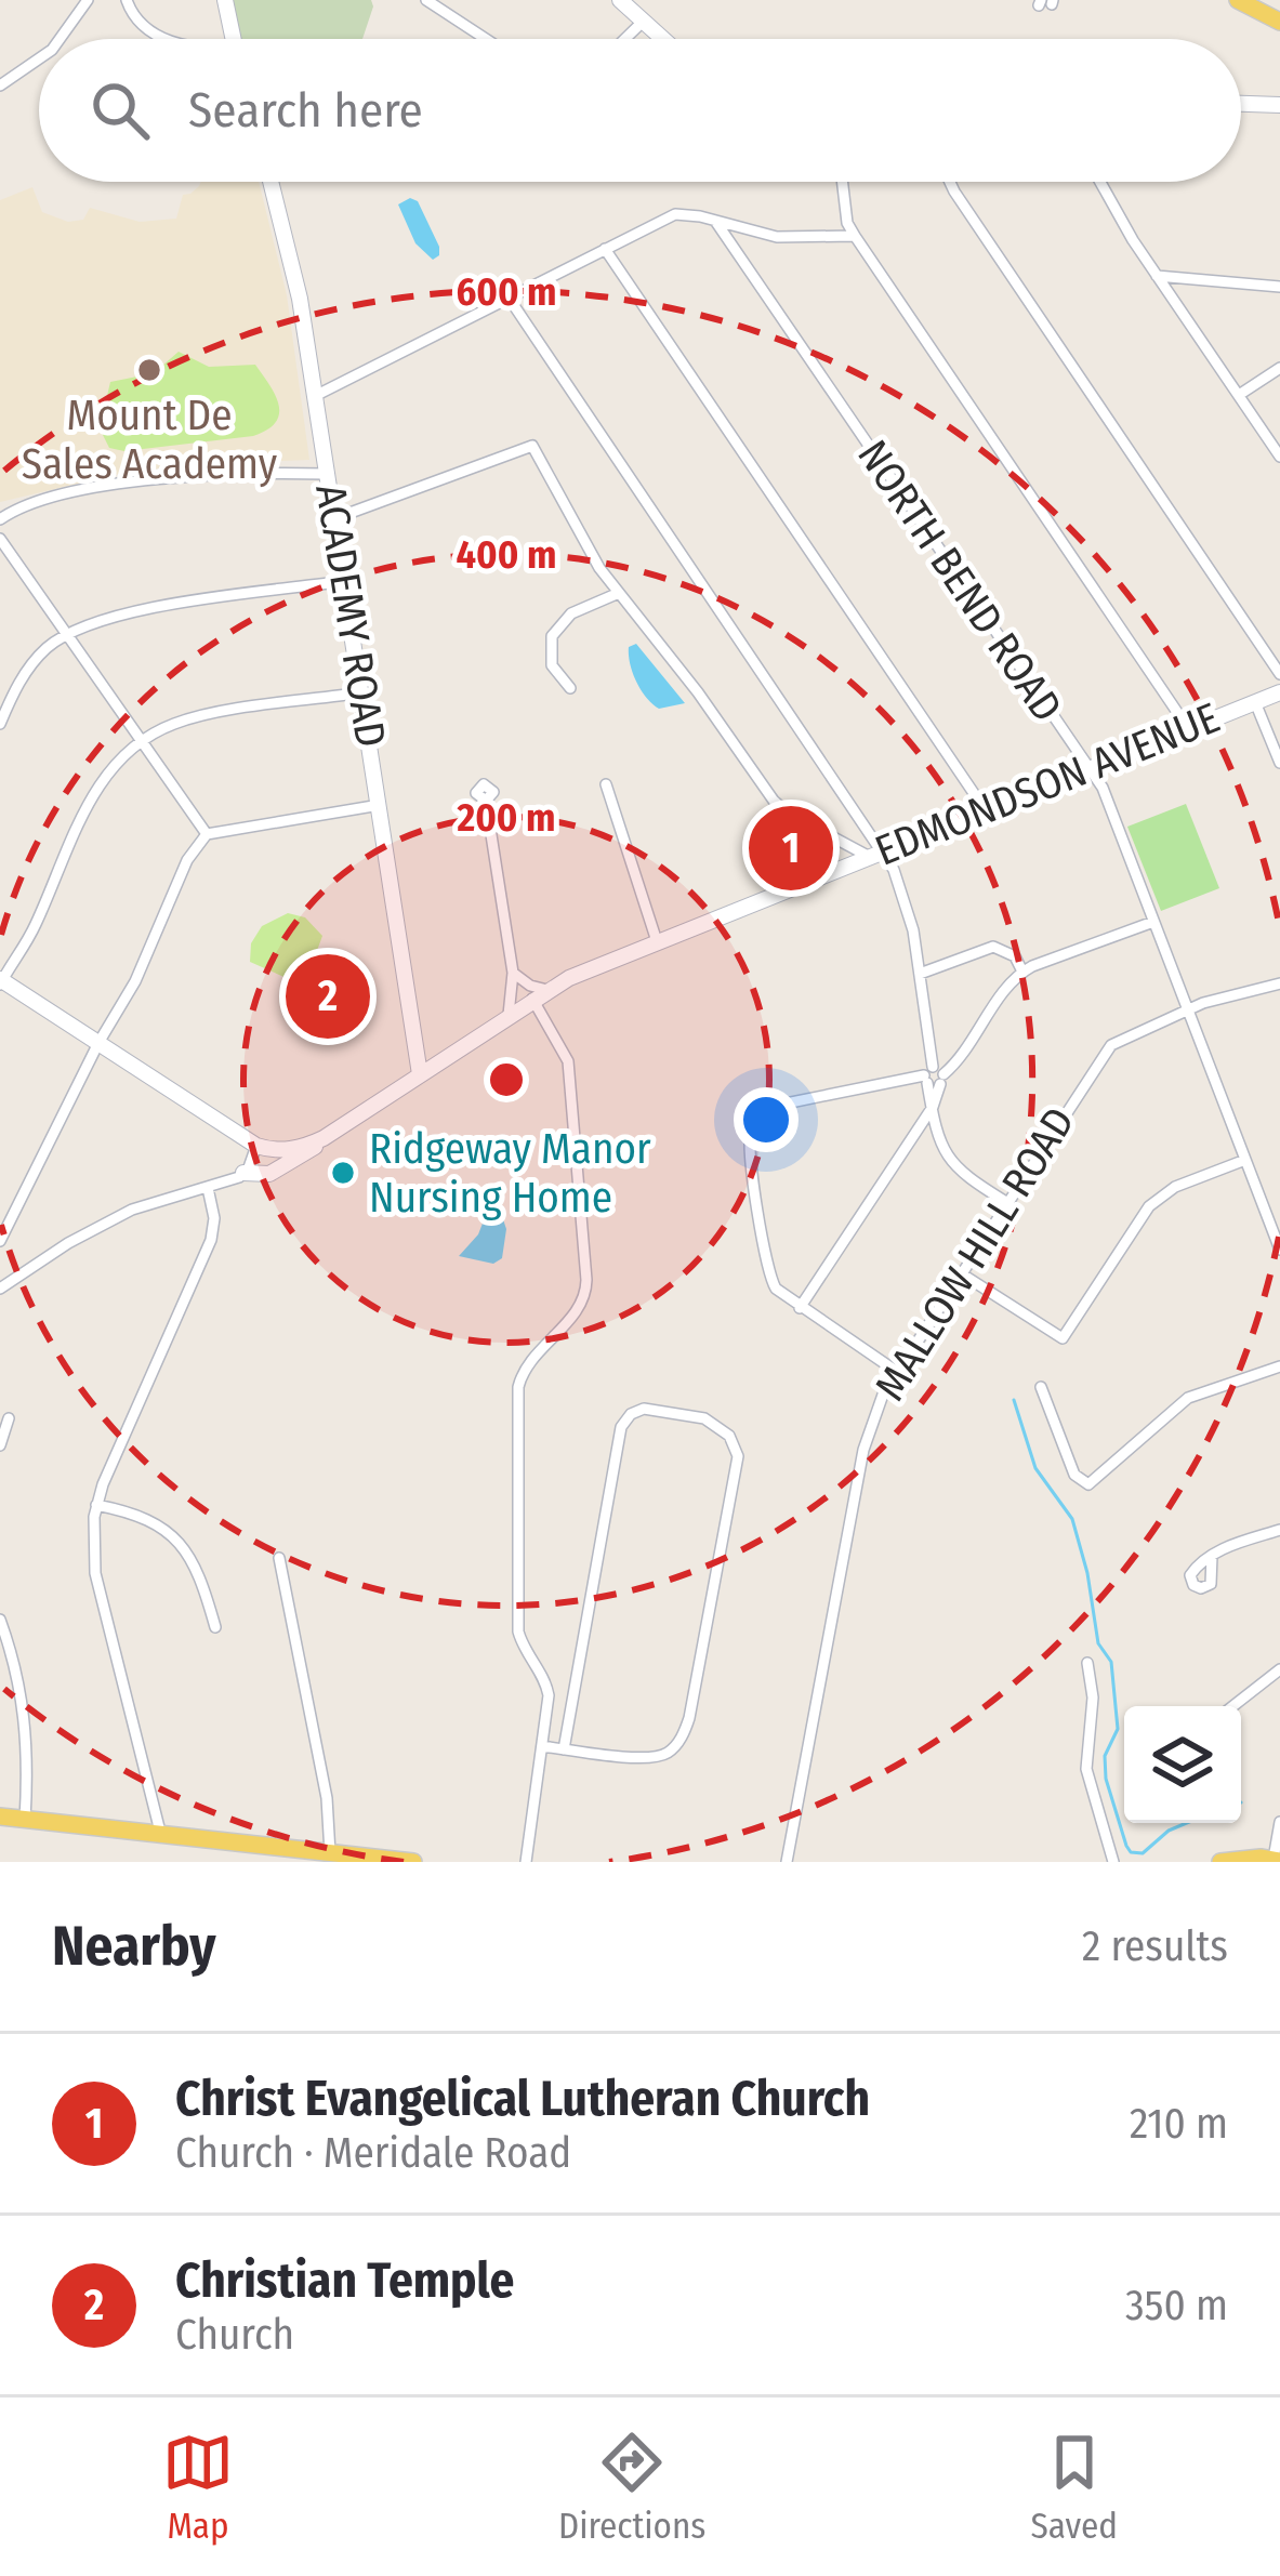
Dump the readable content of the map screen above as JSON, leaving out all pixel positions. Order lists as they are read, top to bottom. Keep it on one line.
{"streets":{"main road":["ACADEMY ROAD","EDMONDSON AVENUE"],"street":["NORTH BEND ROAD","MALLOW HILL ROAD"]},"crossings":[["NORTH BEND ROAD","EDMONDSON AVENUE"],["NORTH BEND ROAD","MALLOW HILL ROAD"],["ACADEMY ROAD","EDMONDSON AVENUE"]],"places":["Mount De Sales Academy","Ridgeway Manor Nursing Home"],"page":{"search":"Search here","pins":["1","2"],"heading":["Nearby","2 results"],"list":[{"mark":"1","name":"Christ Evangelical Lutheran Church","note":"Church · Meridale Road","value":"210 m"},{"mark":"2","name":"Christian Temple","note":"Church","value":"350 m"}],"nav":["Map","Directions","Saved"]},"rings":["600 m","400 m","200 m"]}
